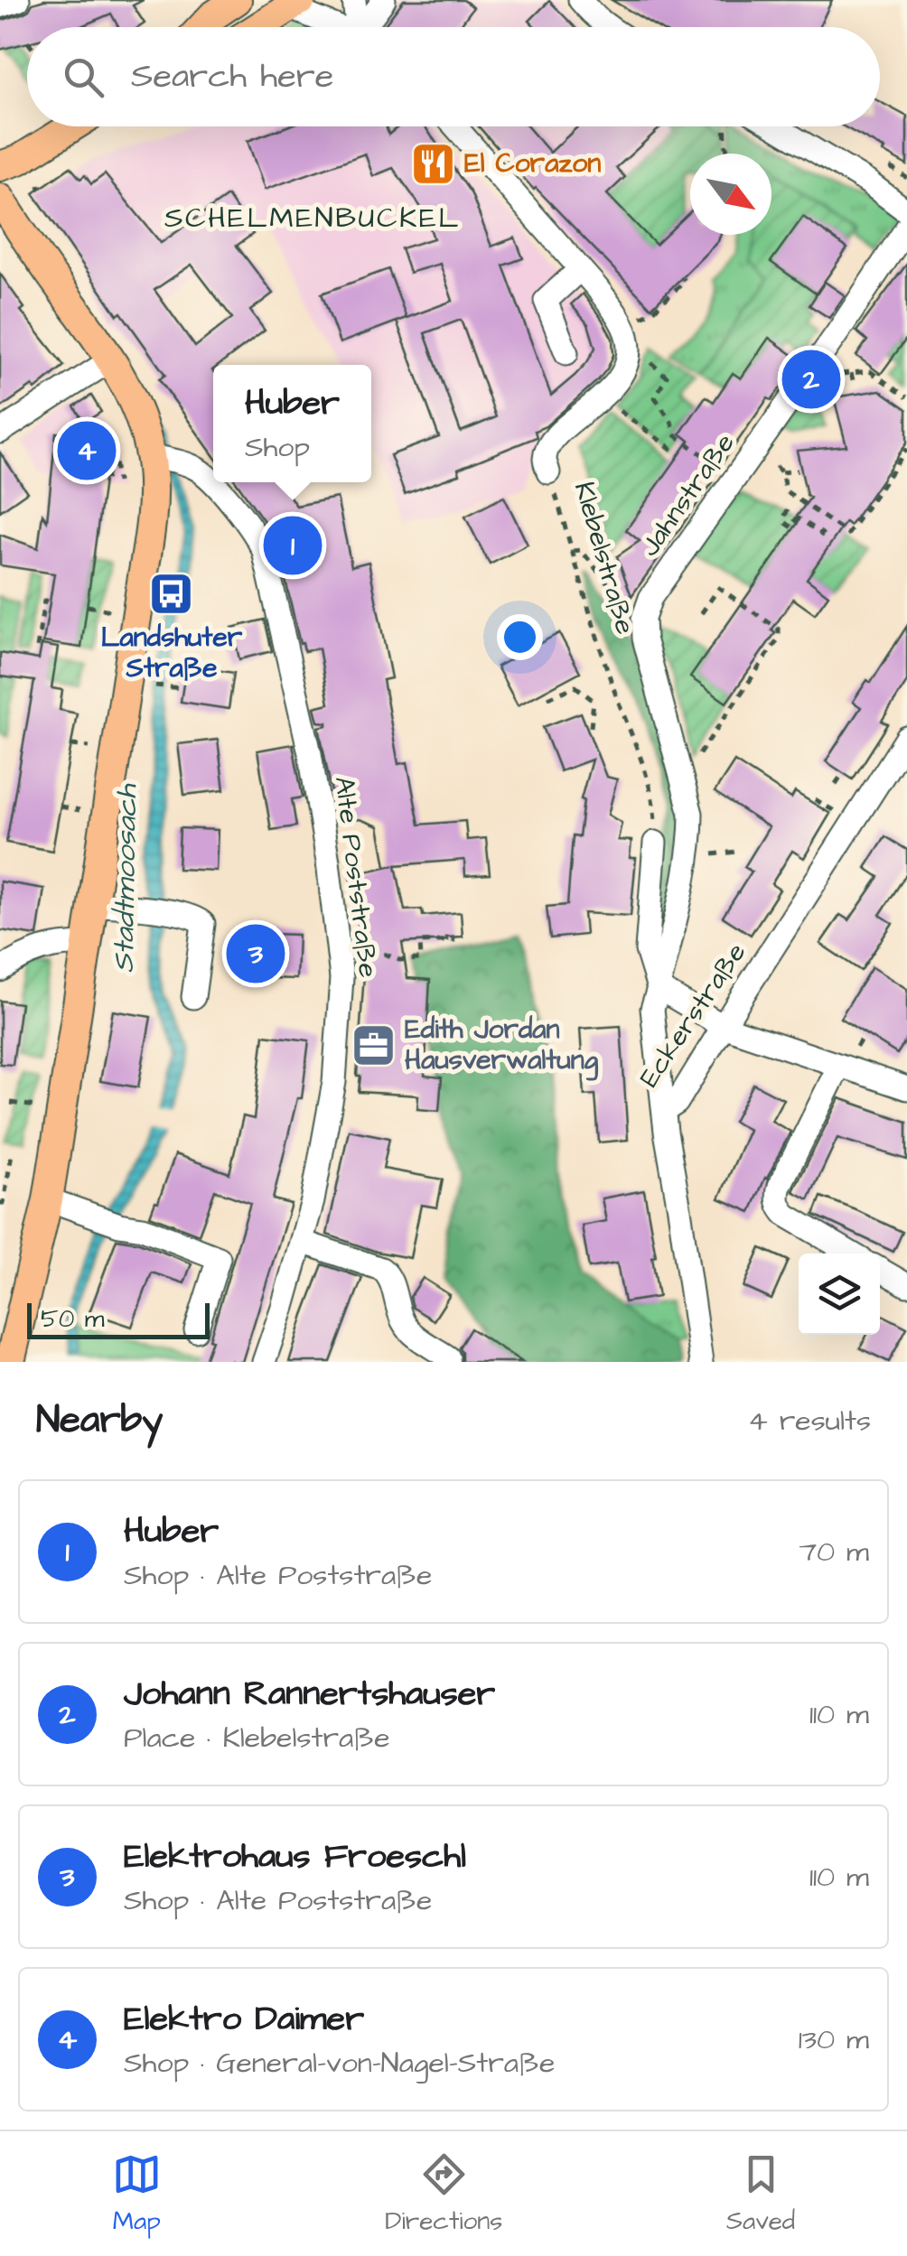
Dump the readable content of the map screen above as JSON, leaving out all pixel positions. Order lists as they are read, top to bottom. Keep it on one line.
{"streets":{"street":["Jahnstraße","Klebelstraße","Alte Poststraße","Eckerstraße"]},"districts":["SCHELMENBUCKEL"],"water":["Stadtmoosach"],"places":{"restaurant":["El Corazon"],"bus stop":["Landshuter Straße"],"office":["Edith Jordan Hausverwaltung"]},"scale_bar":"50 m","north":"bottom right","page":{"search":"Search here","pins":["2","4","1","3"],"popup":["Huber","Shop"],"scale":"50 m","heading":["Nearby","4 results"],"list":[{"mark":"1","name":"Huber","note":"Shop · Alte Poststraße","value":"70 m"},{"mark":"2","name":"Johann Rannertshauser","note":"Place · Klebelstraße","value":"110 m"},{"mark":"3","name":"Elektrohaus Froeschl","note":"Shop · Alte Poststraße","value":"110 m"},{"mark":"4","name":"Elektro Daimer","note":"Shop · General-von-Nagel-Straße","value":"130 m"}],"nav":["Map","Directions","Saved"]}}
